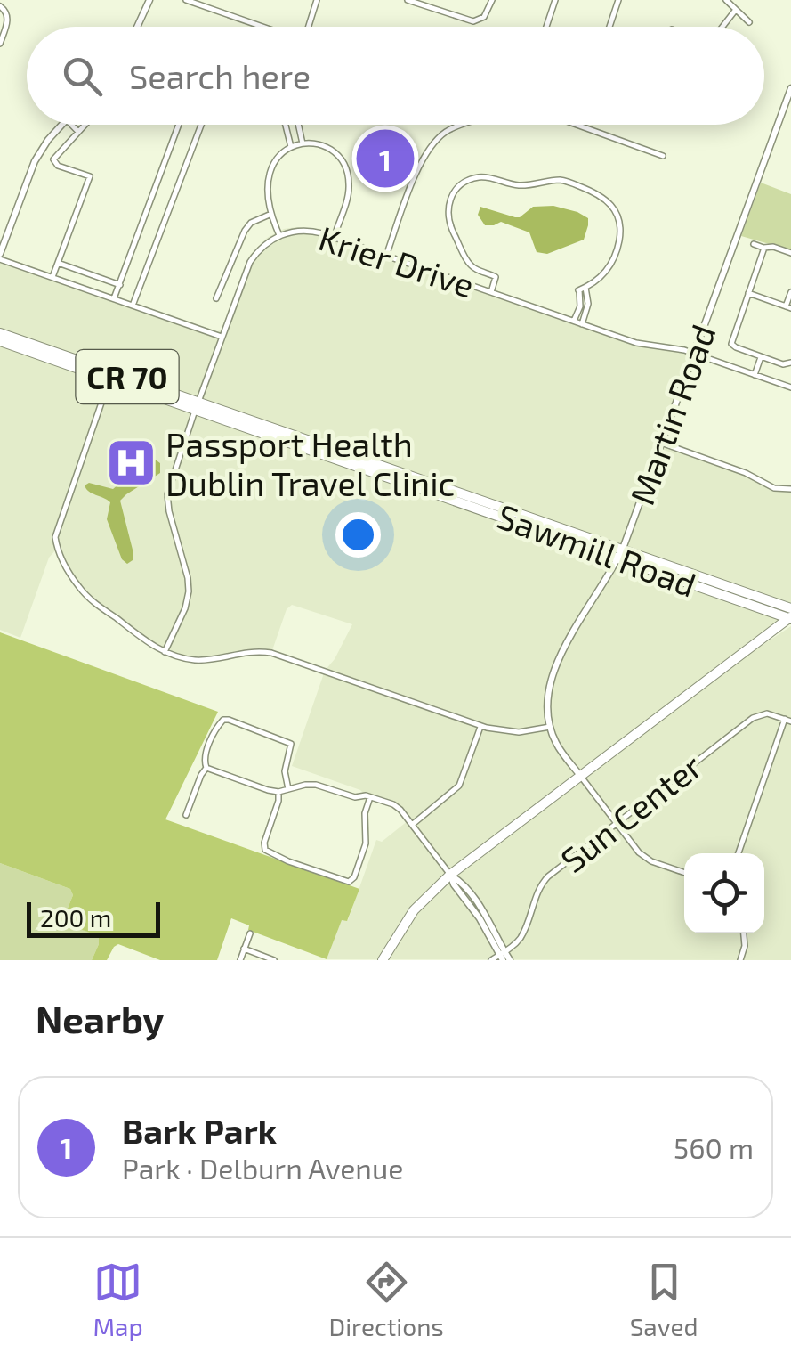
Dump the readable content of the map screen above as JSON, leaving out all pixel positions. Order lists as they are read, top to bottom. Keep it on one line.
{"streets":{"main road":["CR 70","Sawmill Road"],"street":["Krier Drive","Martin Road","Sun Center"]},"crossings":[["Krier Drive","Martin Road"],["Krier Drive","Sawmill Road"],["Martin Road","Sawmill Road"]],"places":{"hospital":["Passport Health Dublin Travel Clinic"]},"scale_bar":"200 m","page":{"search":"Search here","pins":"1","scale":"200 m","heading":"Nearby","list":[{"mark":"1","name":"Bark Park","note":"Park · Delburn Avenue","value":"560 m"}],"nav":["Map","Directions","Saved"]}}
